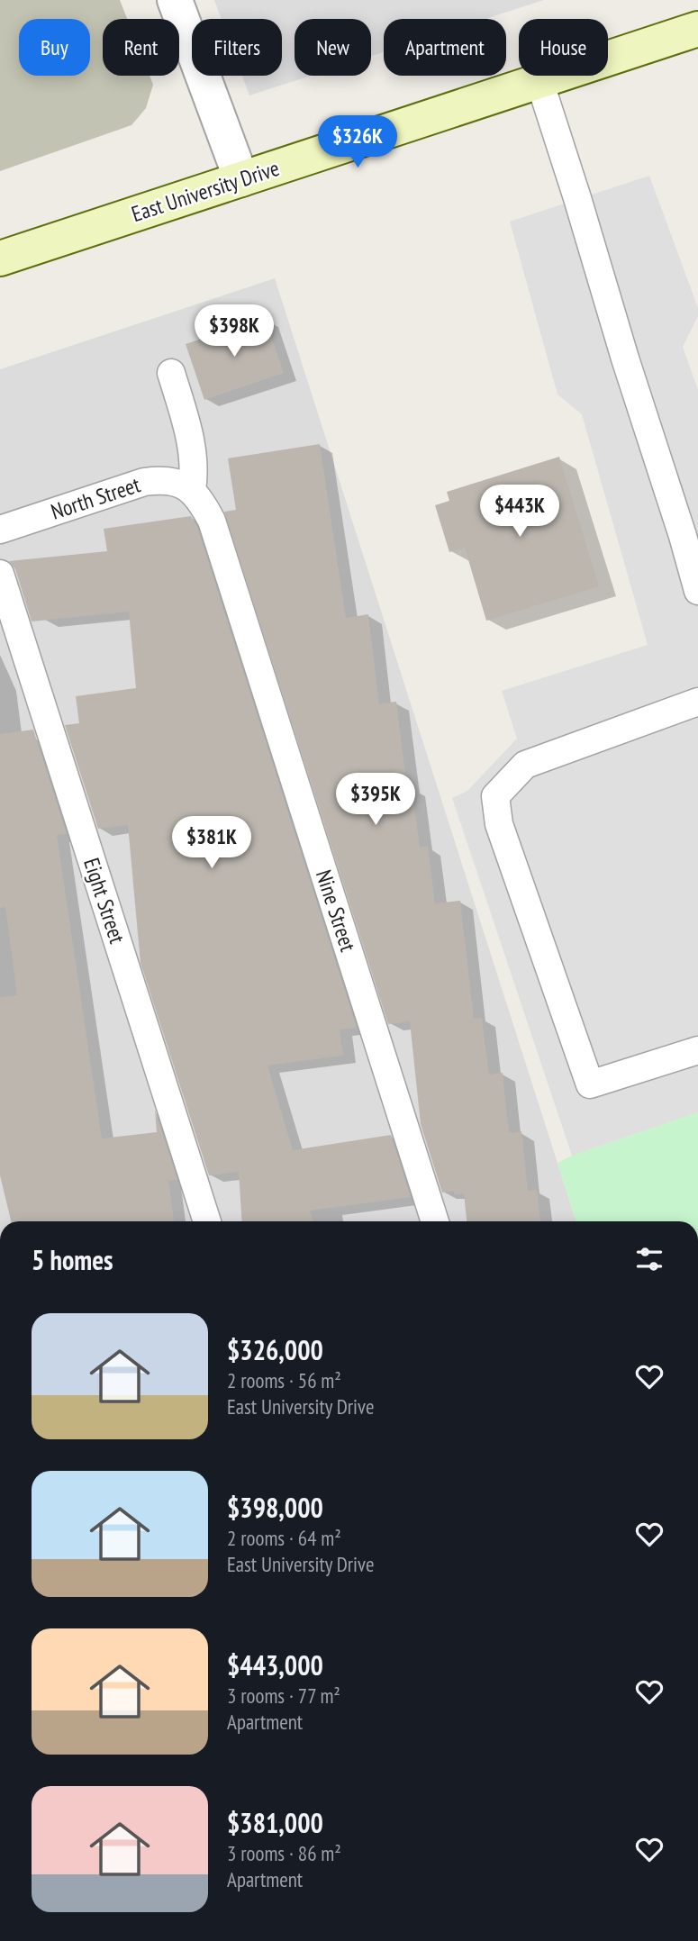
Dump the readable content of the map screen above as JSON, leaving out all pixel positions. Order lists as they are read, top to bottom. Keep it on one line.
{"streets":{"main road":["East University Drive"],"lane":["North Street","Eight Street","Nine Street"]},"crossings":[["North Street","Nine Street"]],"page":{"chip":["Buy","Rent","Filters","New","Apartment","House"],"price":["$326K","$398K","$443K","$395K","$381K"],"heading":"5 homes","list":[{"name":"$326,000","note":"2 rooms · 56 m² · East University Drive"},{"name":"$398,000","note":"2 rooms · 64 m² · East University Drive"},{"name":"$443,000","note":"3 rooms · 77 m² · Apartment"},{"name":"$381,000","note":"3 rooms · 86 m² · Apartment"}]}}
